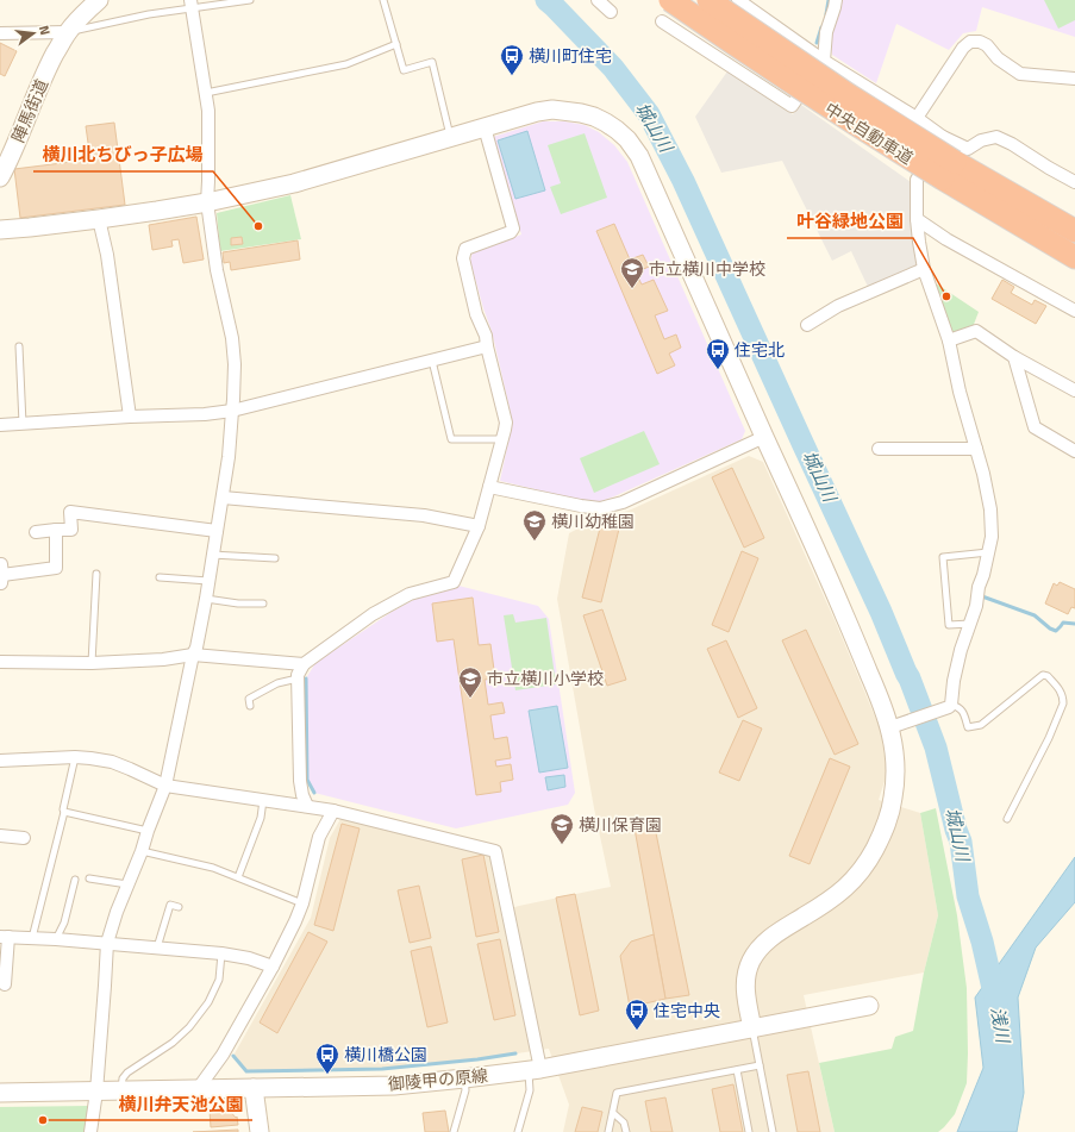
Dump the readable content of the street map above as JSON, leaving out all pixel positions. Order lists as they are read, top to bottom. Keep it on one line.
{"streets":{"highway":["中央自動車道"],"street":["陣馬街道","御陵甲の原線"]},"water":["城山川","浅川"],"places":{"bus stop":["横川町住宅","住宅北","住宅中央","横川橋公園"],"other":["横川北ちびっ子広場","叶谷緑地公園","横川弁天池公園"],"school or university":["市立横川中学校","横川幼稚園","市立横川小学校","横川保育園"]},"north":"right"}
